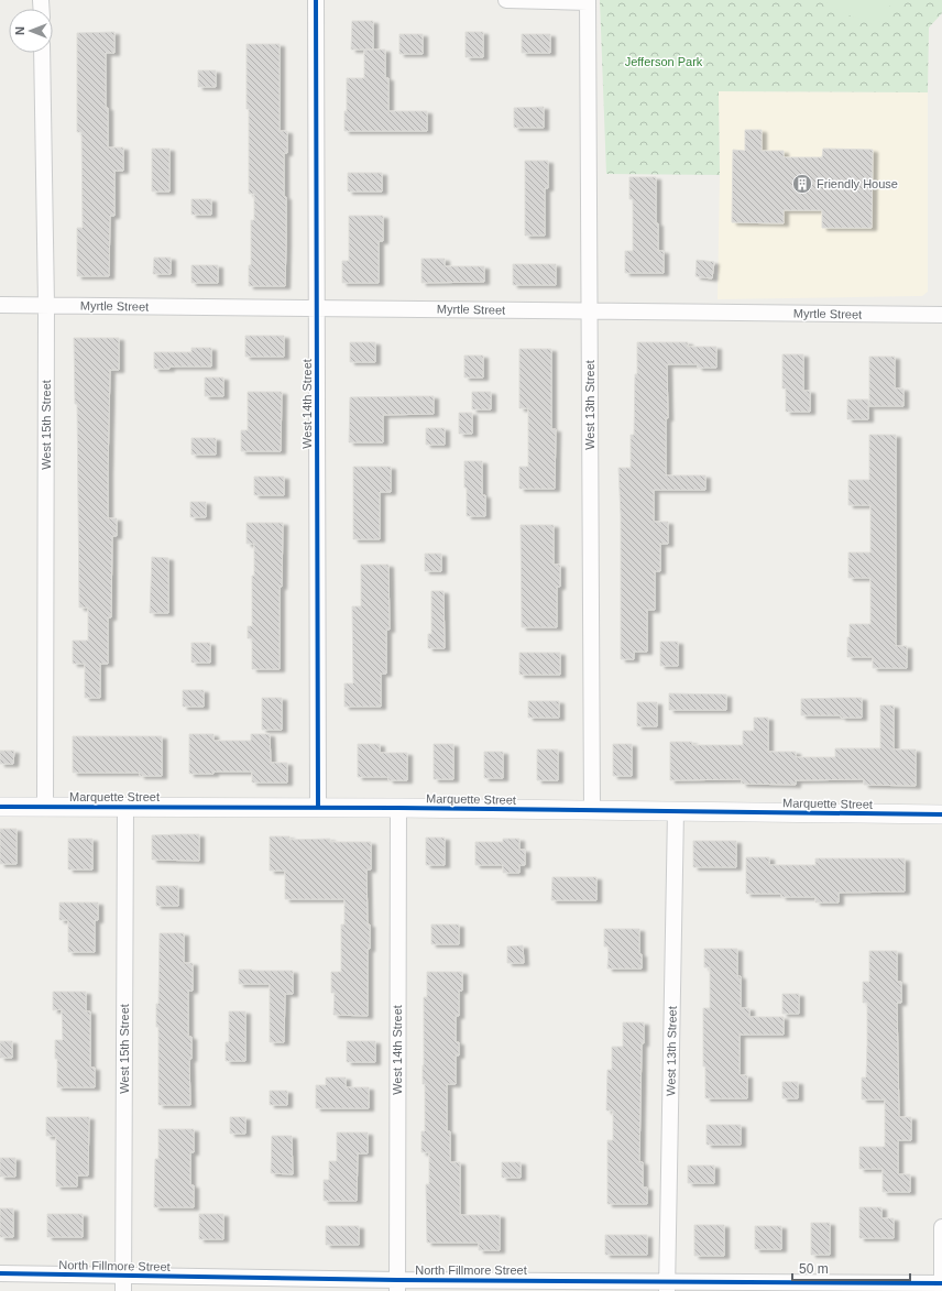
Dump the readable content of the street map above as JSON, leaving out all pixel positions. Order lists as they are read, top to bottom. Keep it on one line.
{"streets":{"street":["Myrtle Street","West 14th Street","West 13th Street","West 15th Street","Marquette Street","North Fillmore Street"]},"crossings":[["Myrtle Street","West 14th Street"],["Myrtle Street","West 13th Street"],["Myrtle Street","West 15th Street"],["West 14th Street","Marquette Street"],["West 14th Street","North Fillmore Street"],["West 13th Street","Marquette Street"],["West 13th Street","North Fillmore Street"],["West 15th Street","Marquette Street"],["West 15th Street","North Fillmore Street"]],"parks":["Jefferson Park"],"places":{"building":["Friendly House"]},"scale_bar":"50 m","north":"left"}
